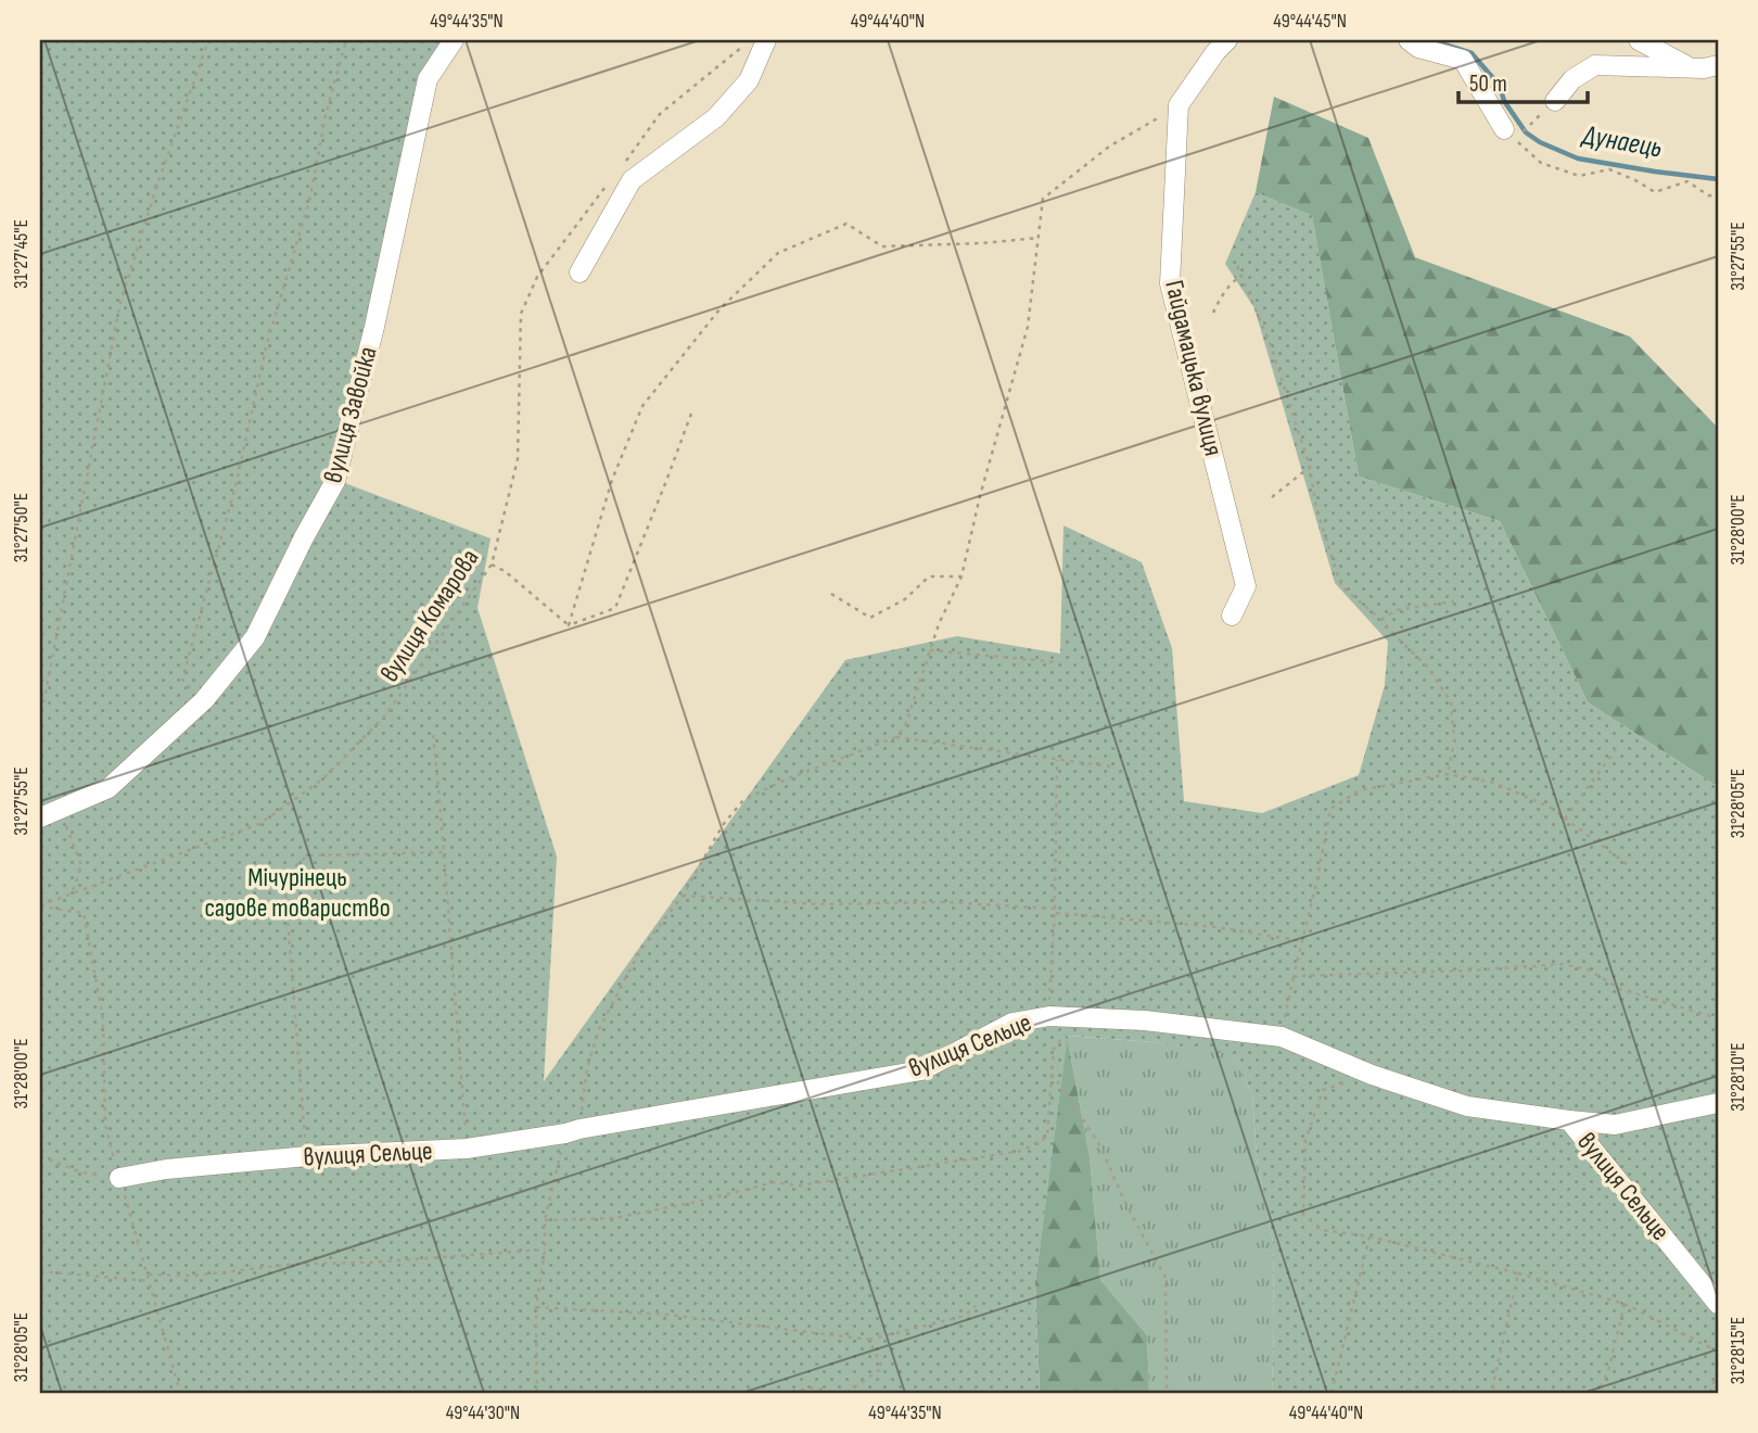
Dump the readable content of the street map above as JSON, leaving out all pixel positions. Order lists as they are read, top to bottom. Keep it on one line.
{"streets":{"street":["Гайдамацька вулиця","вулиця Завойка","вулиця Сельце"],"path":["вулиця Комарова"]},"water":["Дунаець"],"parks":["Мічурінець садове товариство"],"scale_bar":"50 m","coordinates":["49°44'35\"N","49°44'40\"N","49°44'45\"N","31°27'45\"E","31°27'55\"E","31°27'50\"E","31°28'00\"E","31°28'05\"E","31°28'10\"E","31°28'15\"E","49°44'30\"N"]}
